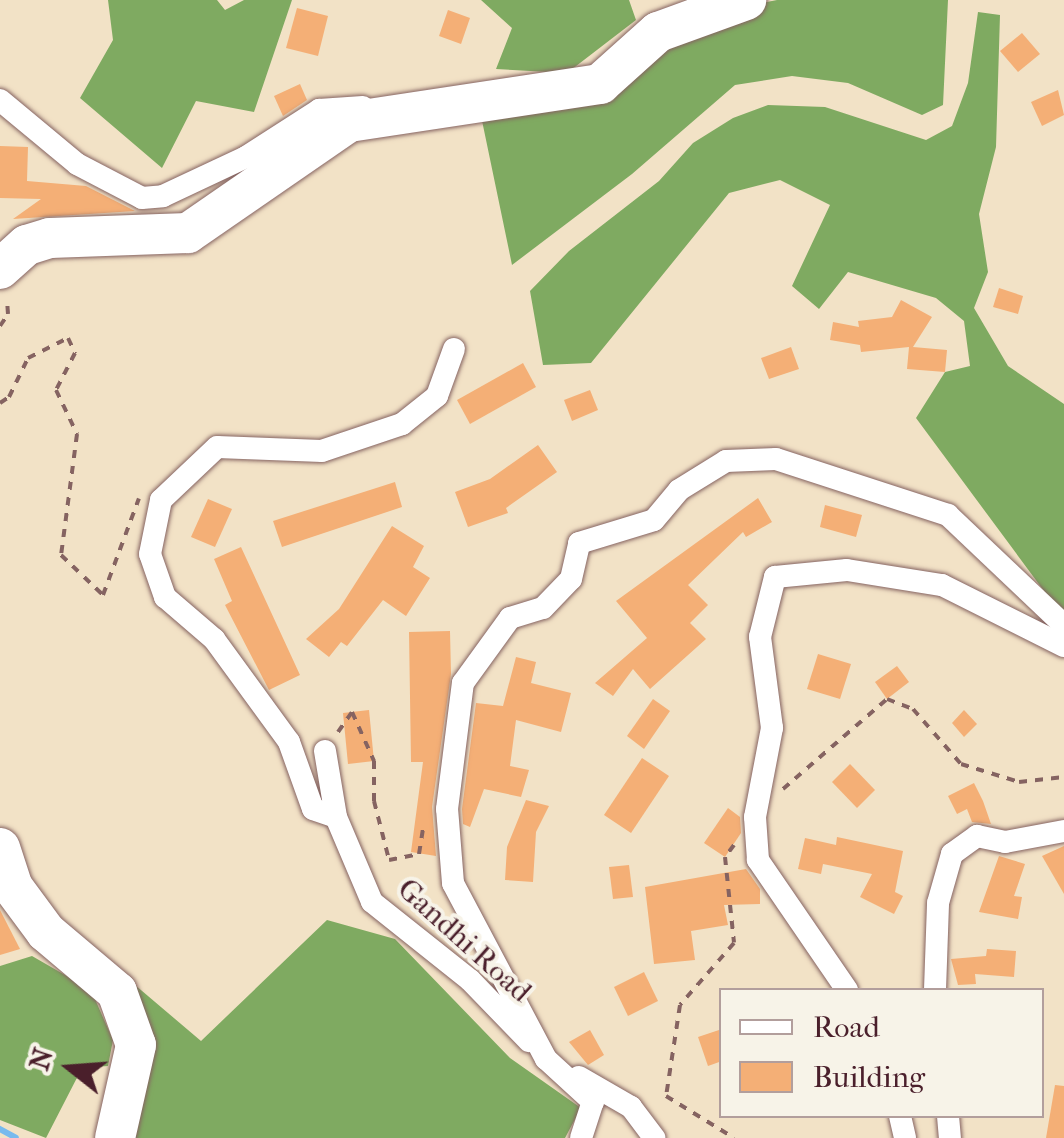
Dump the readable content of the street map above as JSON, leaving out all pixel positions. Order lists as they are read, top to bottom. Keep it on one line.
{"streets":{"street":["Gandhi Road"]},"legend":["Road","Building"],"north":"left"}
